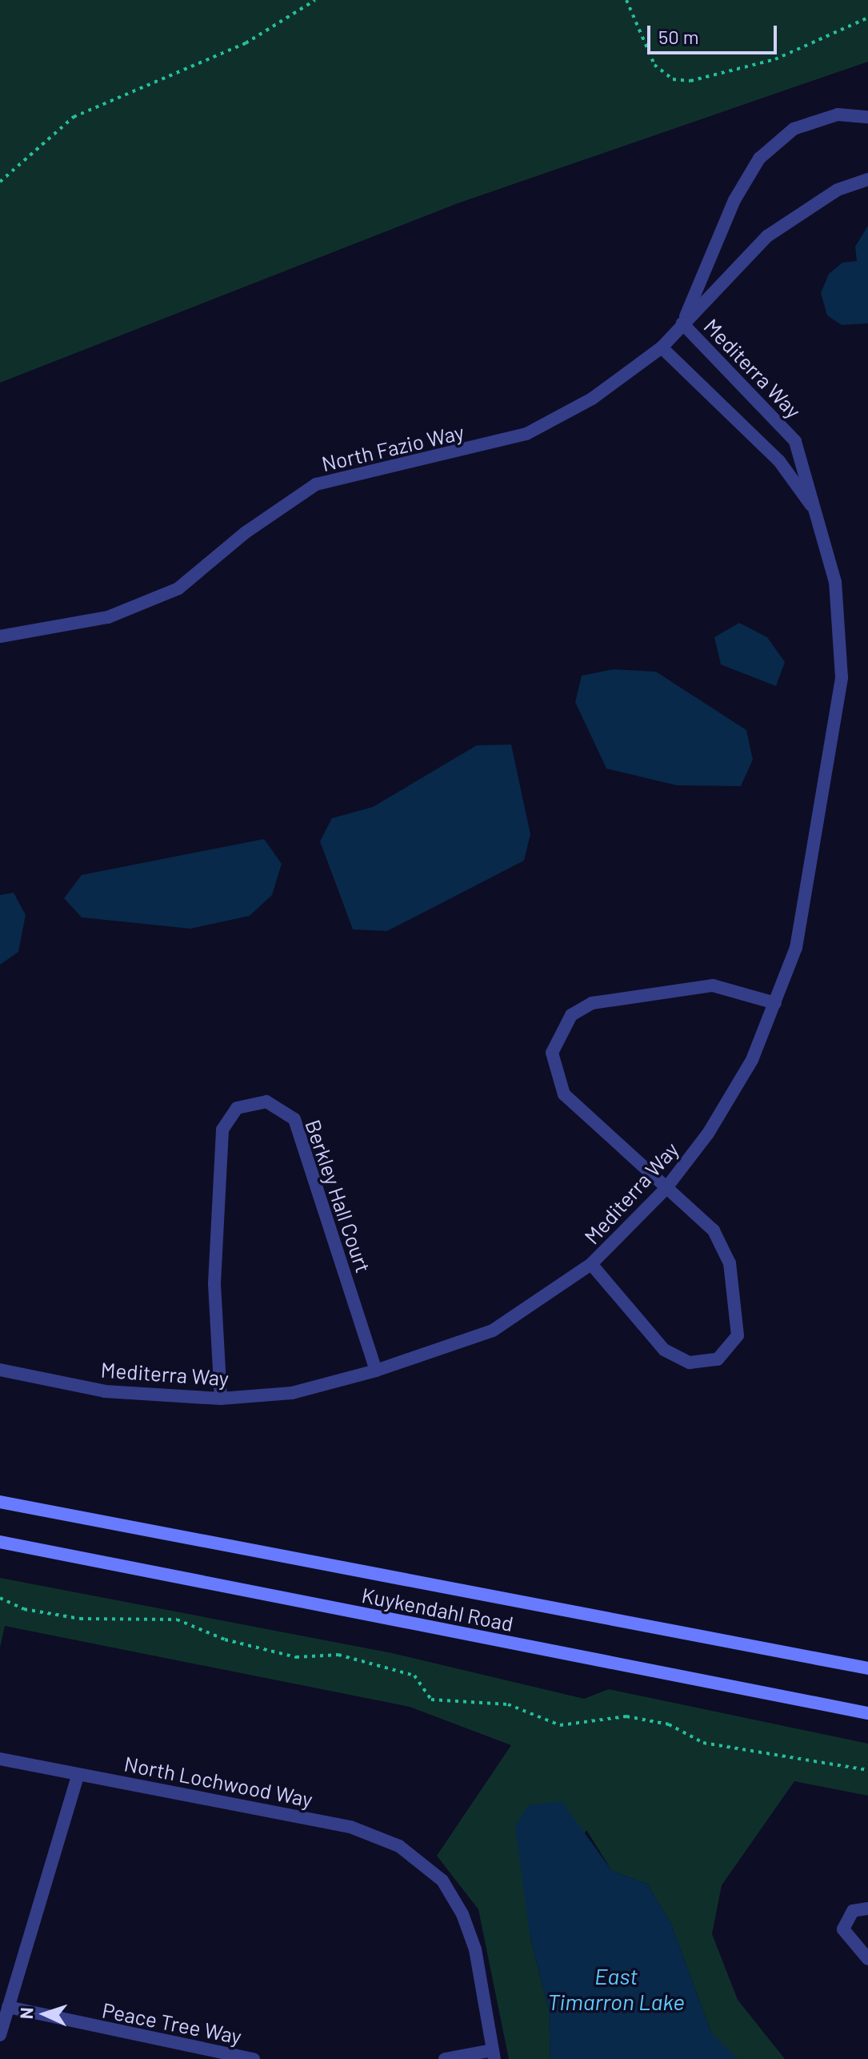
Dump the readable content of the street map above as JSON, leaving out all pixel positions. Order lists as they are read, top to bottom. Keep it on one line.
{"streets":{"main road":["Kuykendahl Road"],"street":["Mediterra Way","North Fazio Way","Berkley Hall Court","North Lochwood Way","Peace Tree Way"]},"crossings":[["Mediterra Way","North Fazio Way"],["Mediterra Way","Berkley Hall Court"]],"water":["East Timarron Lake"],"scale_bar":"50 m","north":"left"}
